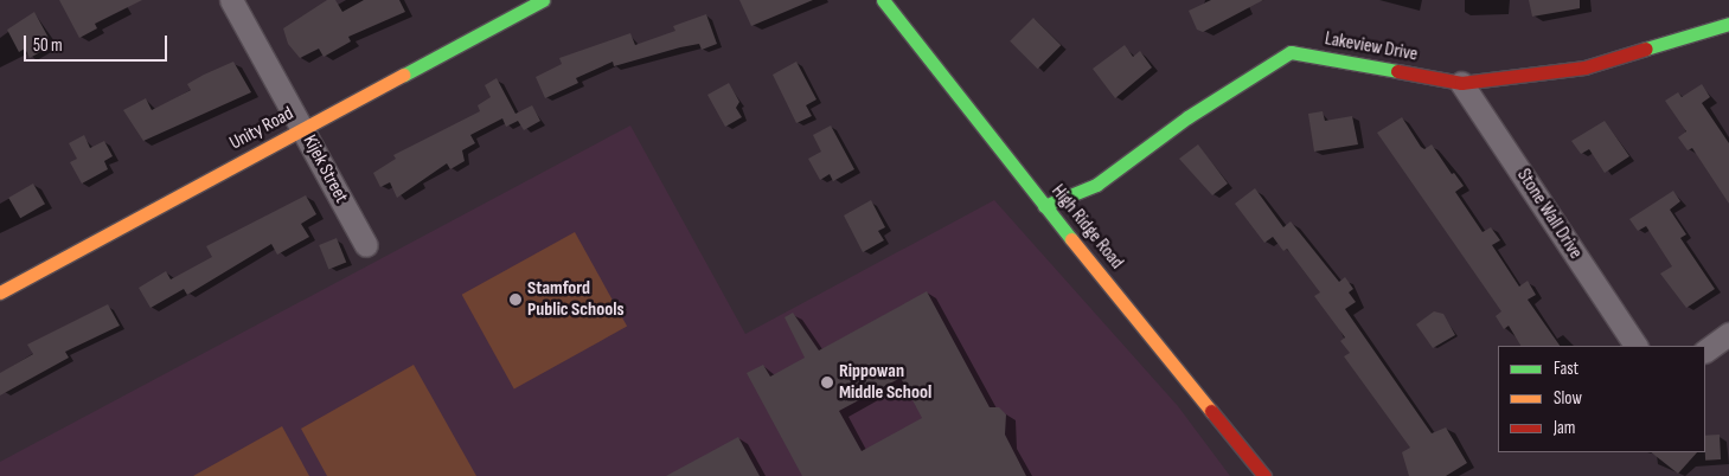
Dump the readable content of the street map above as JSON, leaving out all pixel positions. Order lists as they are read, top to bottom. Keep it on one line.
{"streets":{"street":["Lakeview Drive","Unity Road","Kijek Street","Stone Wall Drive","High Ridge Road"]},"crossings":[["Lakeview Drive","Stone Wall Drive"],["Lakeview Drive","High Ridge Road"],["Unity Road","Kijek Street"]],"places":["Stamford Public Schools","Rippowan Middle School"],"legend":["Fast","Slow","Jam"],"scale_bar":"50 m"}
